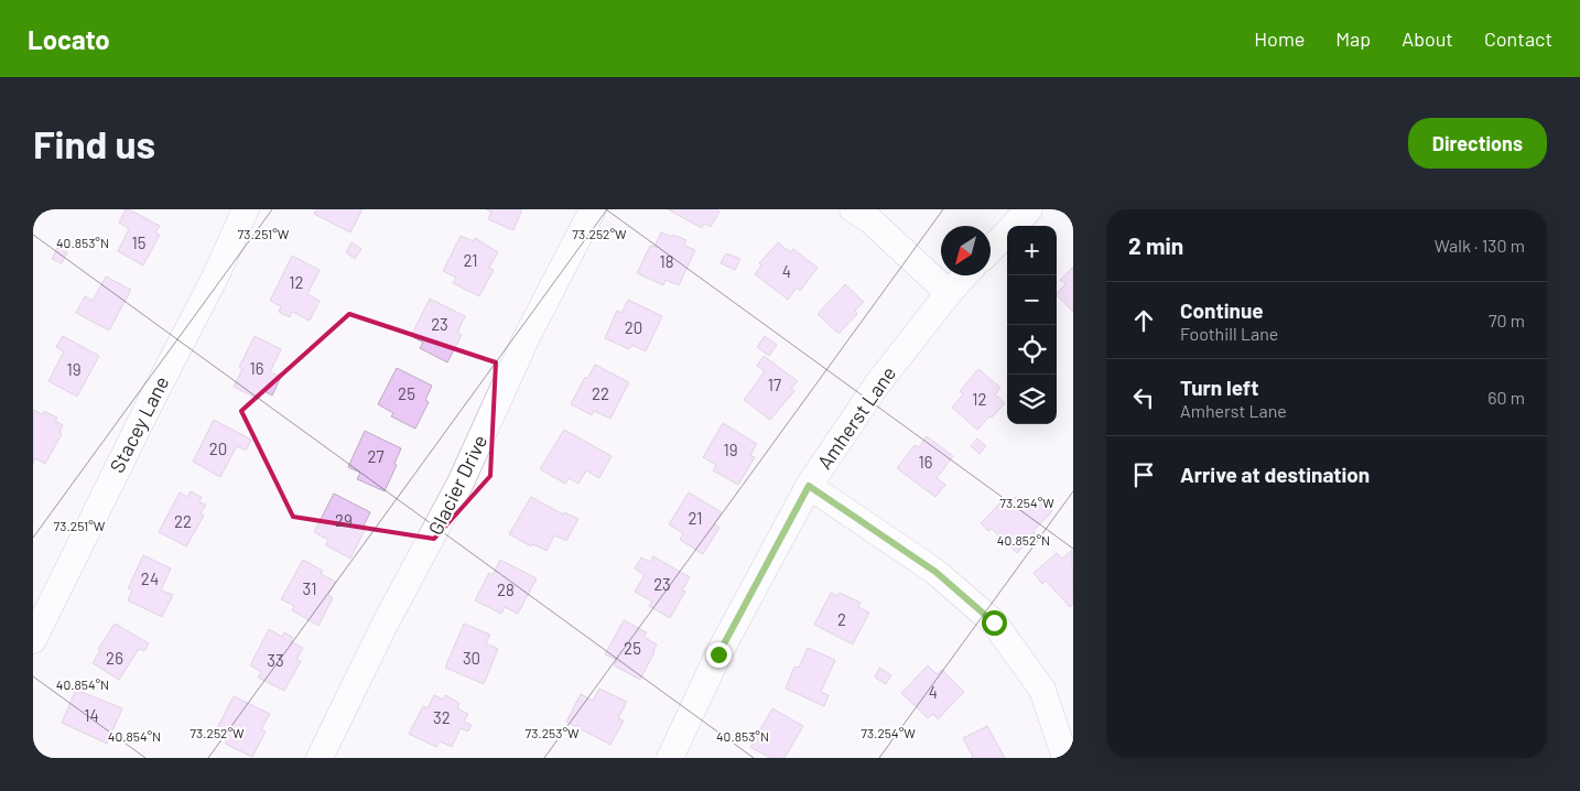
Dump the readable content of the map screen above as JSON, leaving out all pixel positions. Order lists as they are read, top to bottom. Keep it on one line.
{"streets":{"street":["Amherst Lane","Stacey Lane","Glacier Drive"]},"house_numbers":["15","21","18","4","12","23","20","16","19","17","25","22","12","20","19","27","16","21","29","22","24","23","31","28","2","25","26","30","33","4","14","32"],"north":"bottom left","page":{"header":"Locato","nav":["Home","Map","About","Contact"],"buttons":"Directions","title":"Find us","heading":["2 min","Walk · 130 m"],"map_buttons":["+","−"],"list":[["Continue","Foothill Lane","70 m"],["Turn left","Amherst Lane","60 m"],"Arrive at destination"]},"coordinates":["73.252°W","73.251°W","40.853°N","73.254°W","40.852°N","40.854°N","73.253°W"]}
